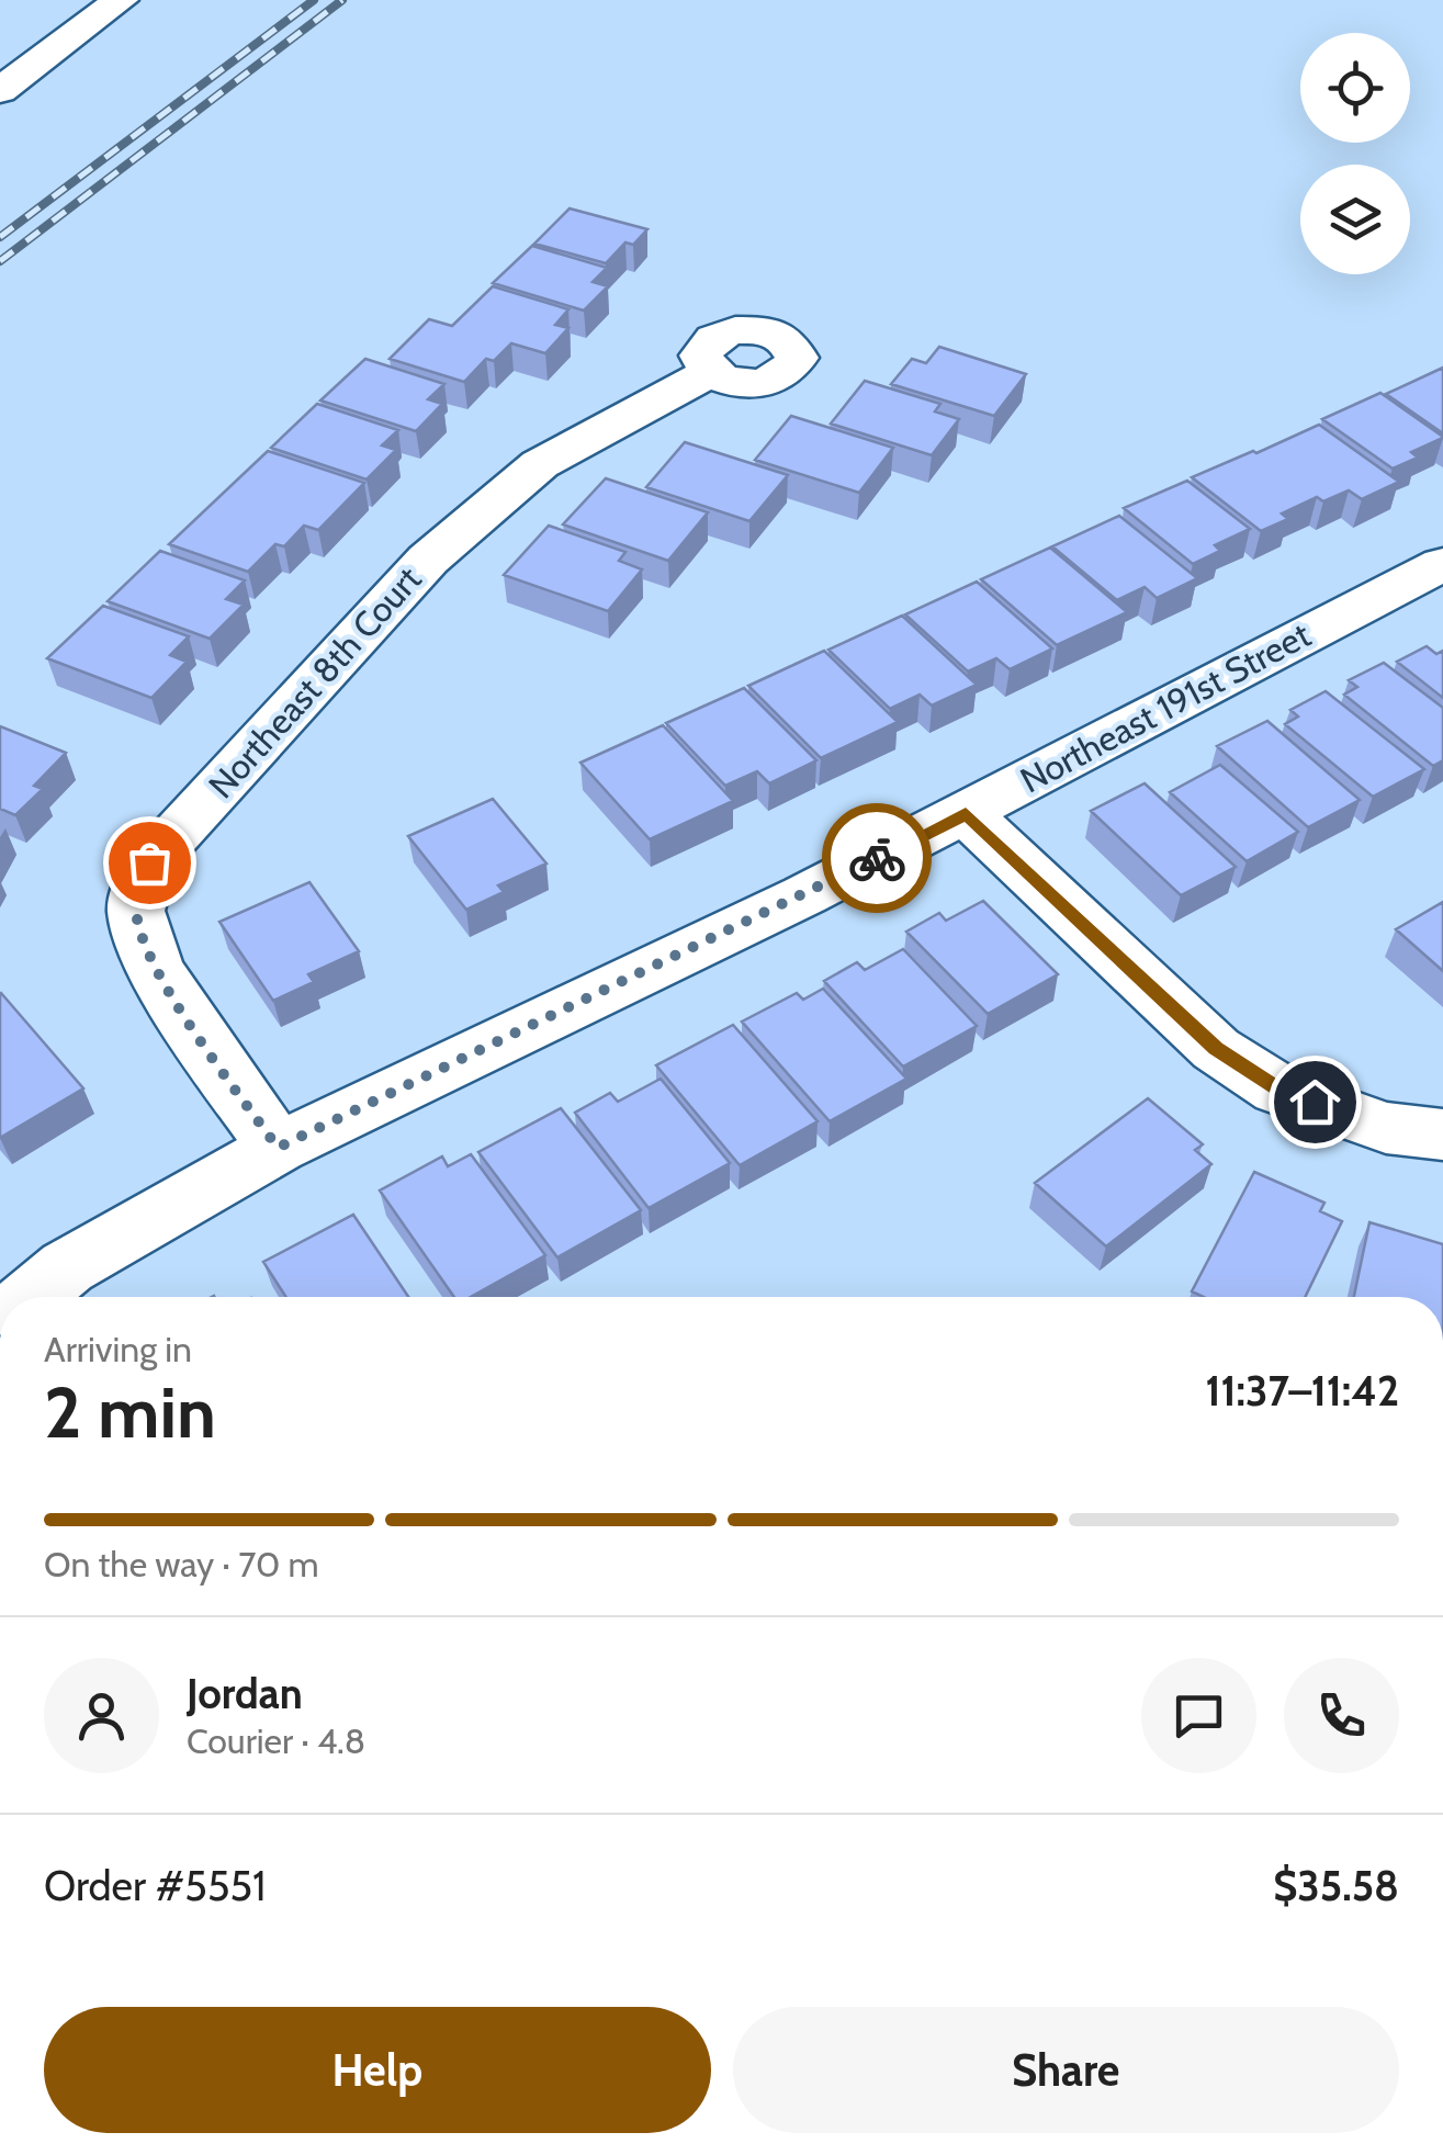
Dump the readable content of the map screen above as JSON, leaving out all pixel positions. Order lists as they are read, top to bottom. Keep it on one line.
{"streets":{"main road":["Northeast 8th Court","Northeast 191st Street"]},"crossings":[["Northeast 8th Court","Northeast 191st Street"]],"page":{"heading":["2 min","Arriving in","11:37–11:42"],"panel":["Jordan","Courier · 4.8","Order #5551","$35.58"],"bar":"On the way · 70 m","buttons":["Help","Share"]}}
